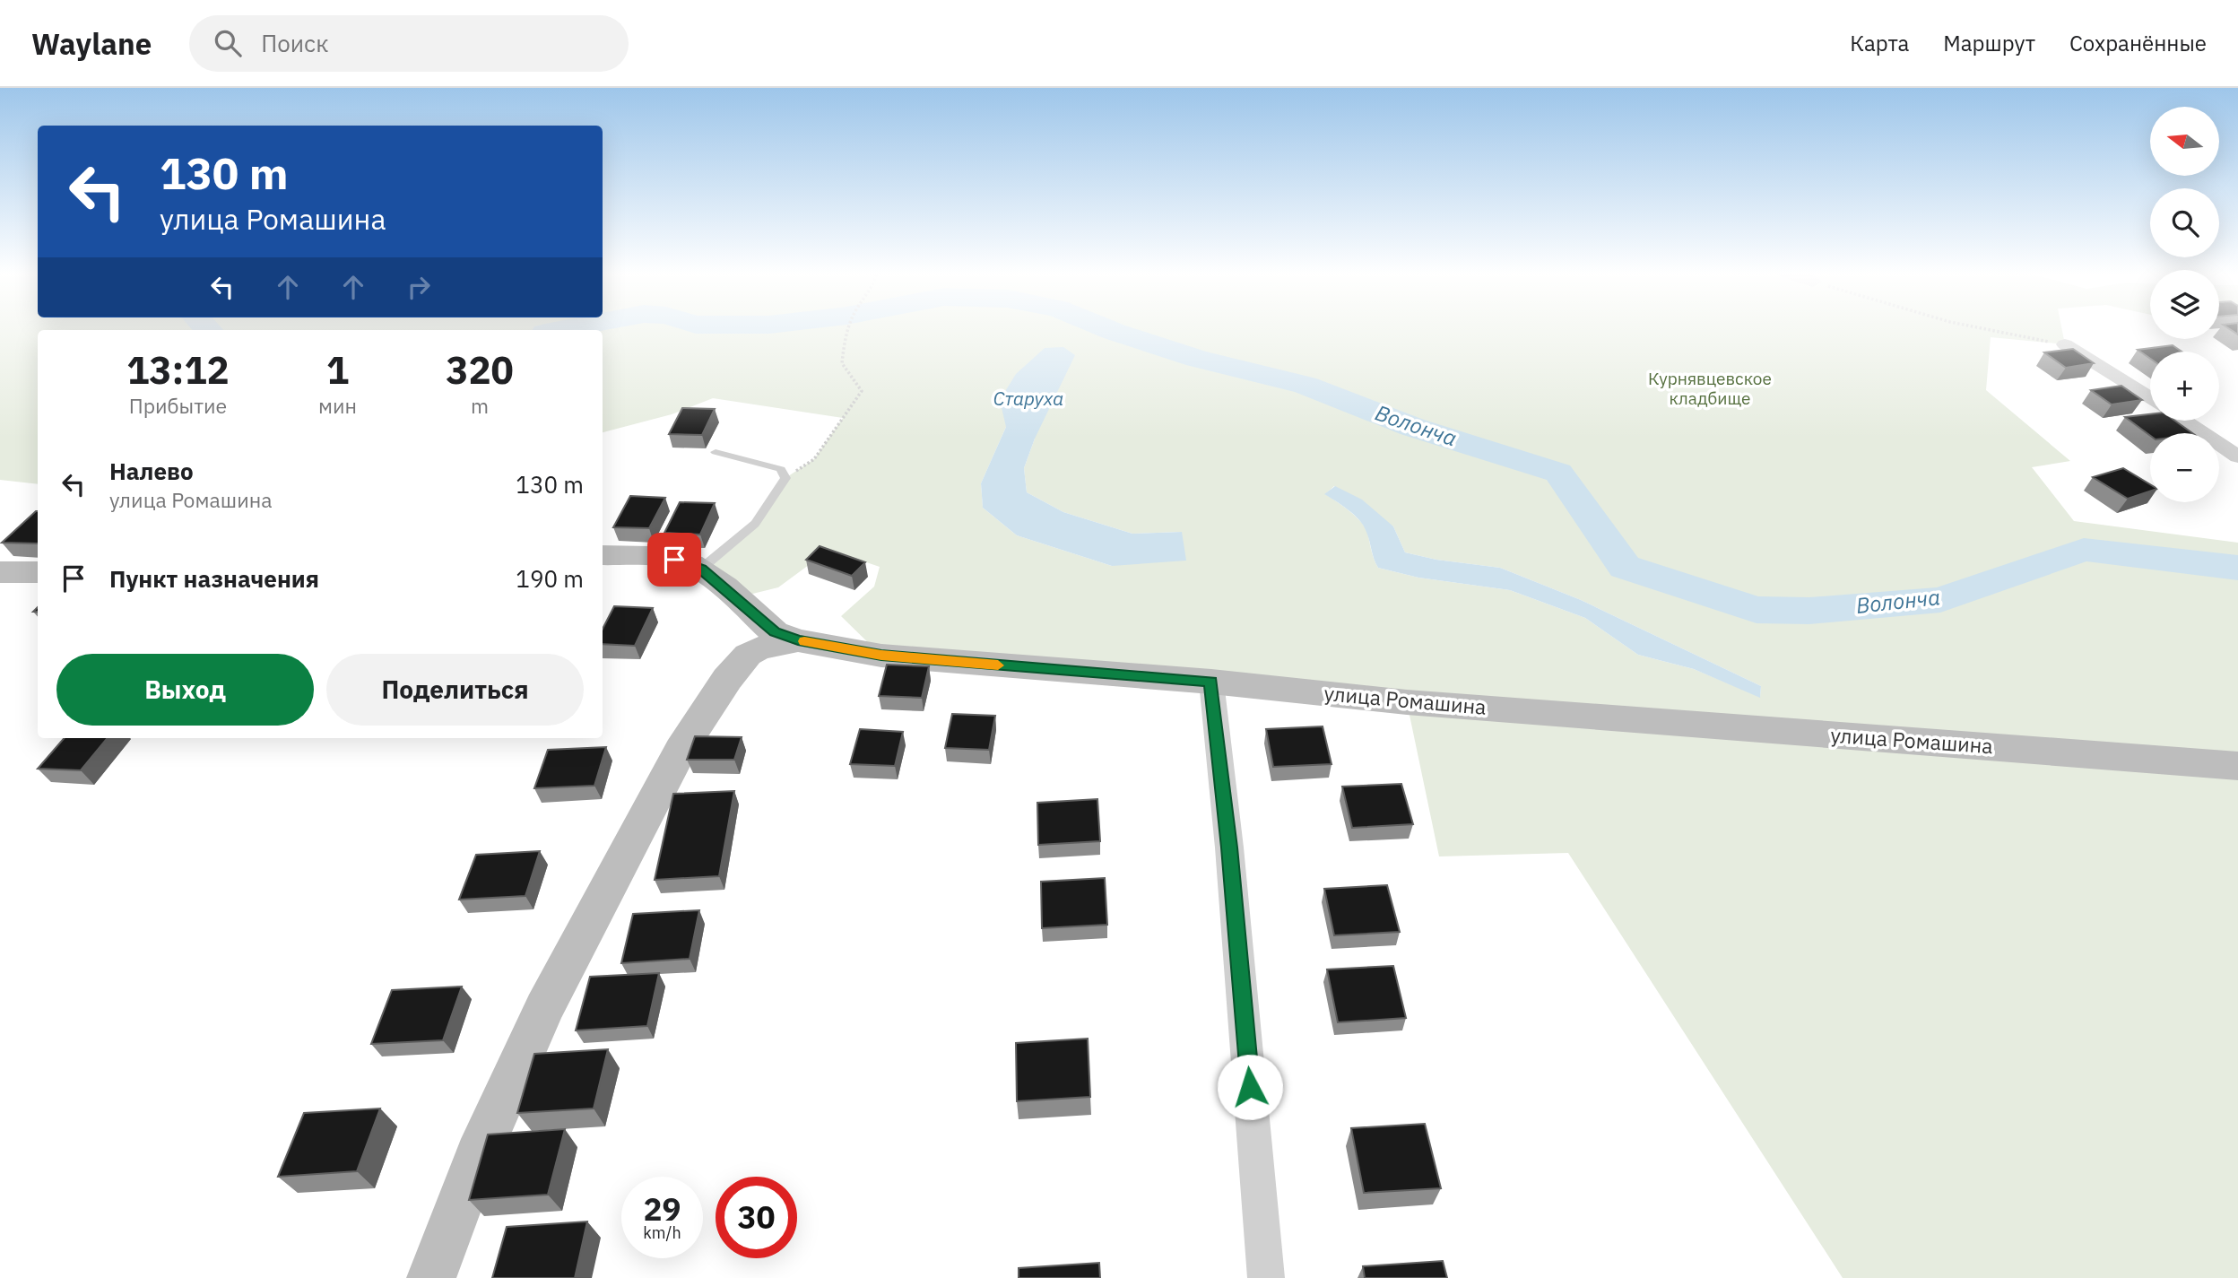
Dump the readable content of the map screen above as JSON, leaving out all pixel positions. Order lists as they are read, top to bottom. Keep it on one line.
{"streets":{"street":["улица Ромашина"]},"water":["Старуха","Волонча"],"parks":["Курнявцевское кладбище"],"north":"left","page":{"header":"Waylane","search":"Поиск","nav":["Карта","Маршрут","Сохранённые"],"map_buttons":["+","−"],"turn":["130 m","улица Ромашина"],"eta":["13:12","Прибытие","1","мин","320","m"],"list":[{"name":"Налево","note":"улица Ромашина","value":"130 m"},{"name":"Пункт назначения","value":"190 m"}],"buttons":["Выход","Поделиться"],"speed":"29 km/h","limit":"30"}}
